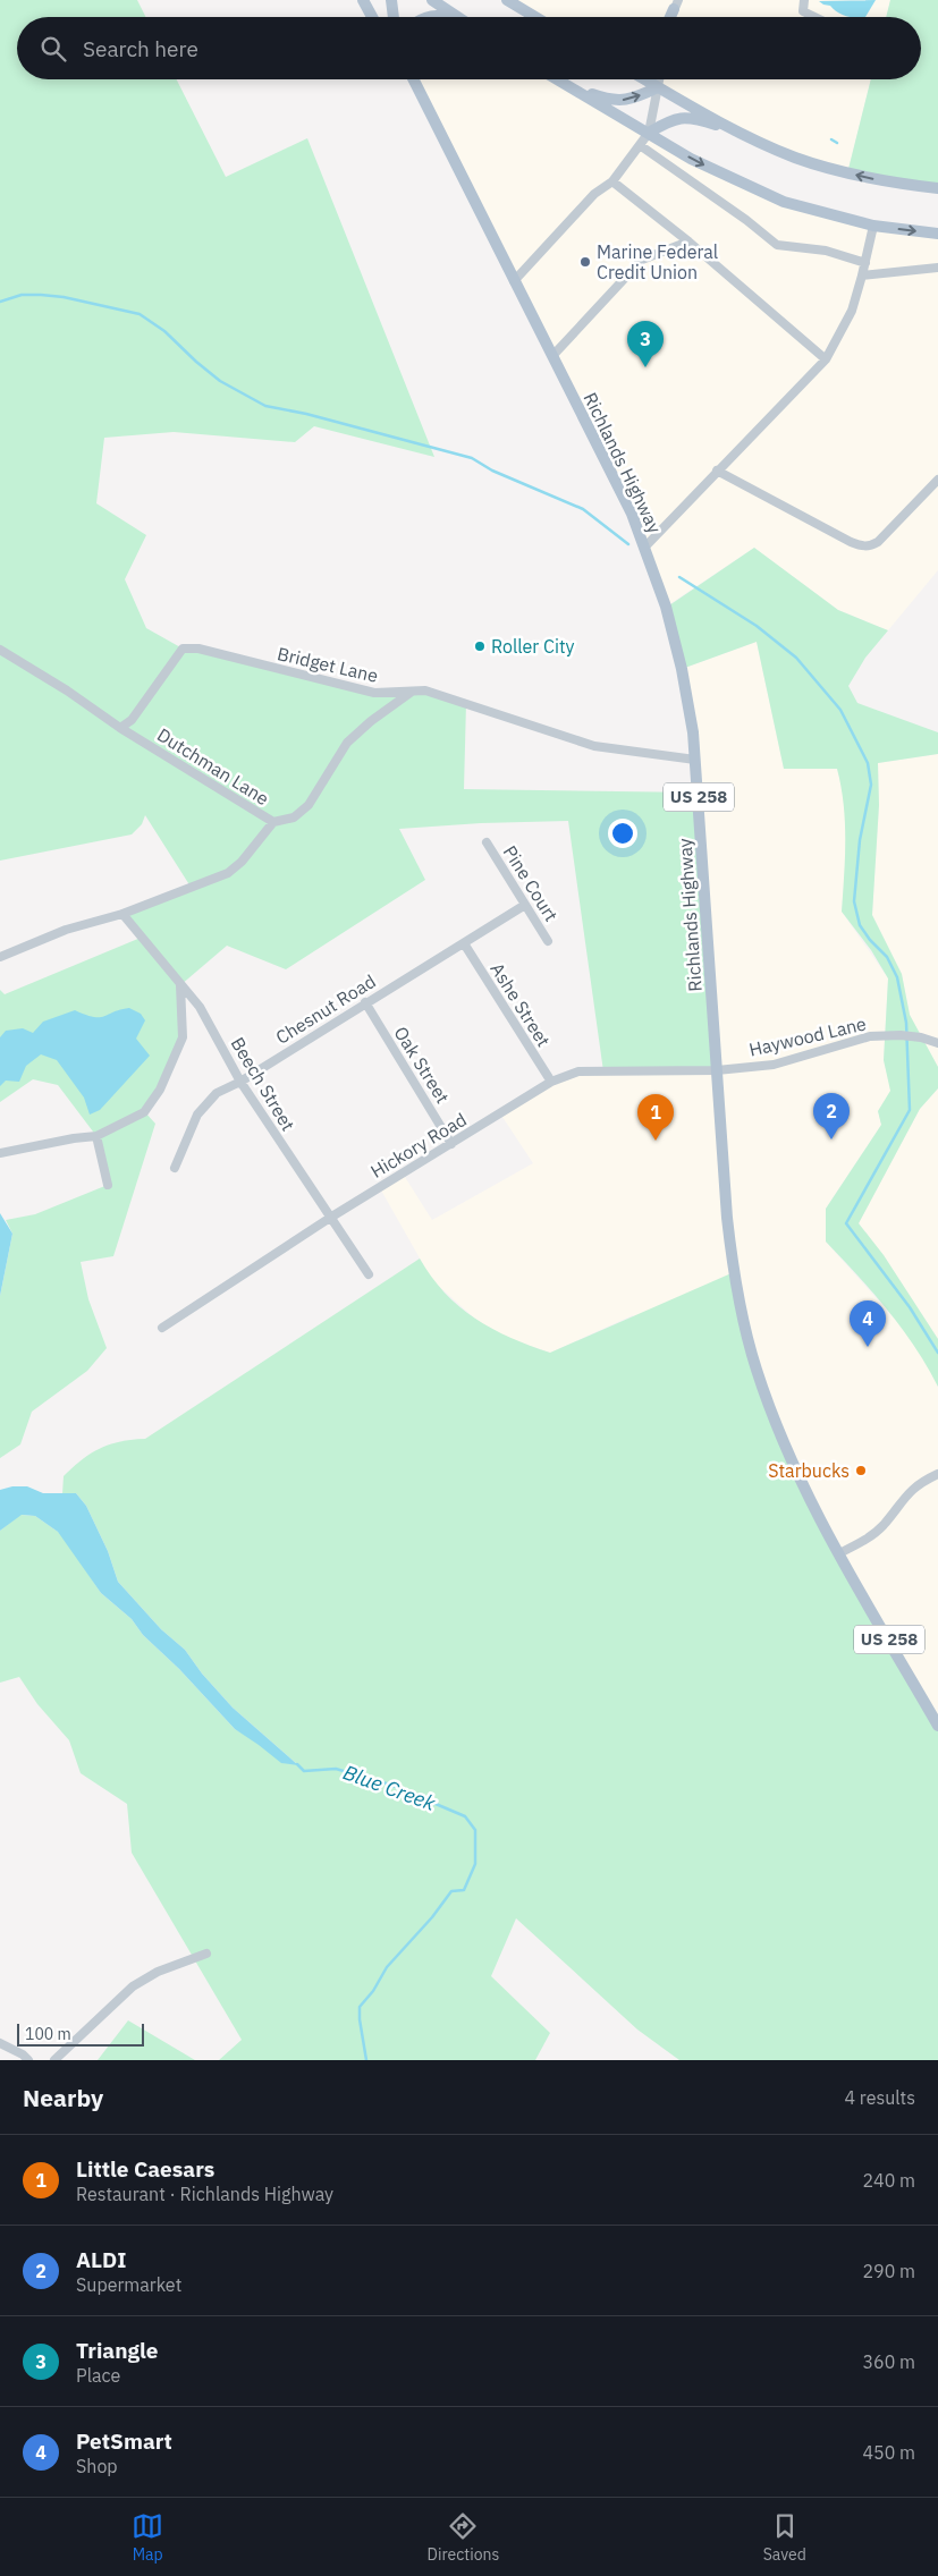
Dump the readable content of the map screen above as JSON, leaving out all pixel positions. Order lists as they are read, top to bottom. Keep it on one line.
{"streets":{"main road":["Richlands Highway","US 258"],"street":["Bridget Lane","Dutchman Lane","Pine Court","Ashe Street","Chesnut Road","Haywood Lane","Oak Street","Beech Street","Hickory Road"]},"crossings":[["Richlands Highway","Bridget Lane"],["Richlands Highway","Haywood Lane"],["Richlands Highway","Hickory Road"],["Bridget Lane","Dutchman Lane"],["Pine Court","Chesnut Road"],["Ashe Street","Chesnut Road"],["Ashe Street","Hickory Road"],["Chesnut Road","Oak Street"],["Chesnut Road","Beech Street"],["Haywood Lane","Hickory Road"],["Oak Street","Hickory Road"],["Beech Street","Hickory Road"]],"water":["Blue Creek"],"places":["Marine Federal Credit Union","Roller City","Starbucks"],"scale_bar":"100 m","page":{"search":"Search here","pins":["3","2","1","4"],"scale":"100 m","heading":["Nearby","4 results"],"list":[{"mark":"1","name":"Little Caesars","note":"Restaurant · Richlands Highway","value":"240 m"},{"mark":"2","name":"ALDI","note":"Supermarket","value":"290 m"},{"mark":"3","name":"Triangle","note":"Place","value":"360 m"},{"mark":"4","name":"PetSmart","note":"Shop","value":"450 m"}],"nav":["Map","Directions","Saved"]}}
